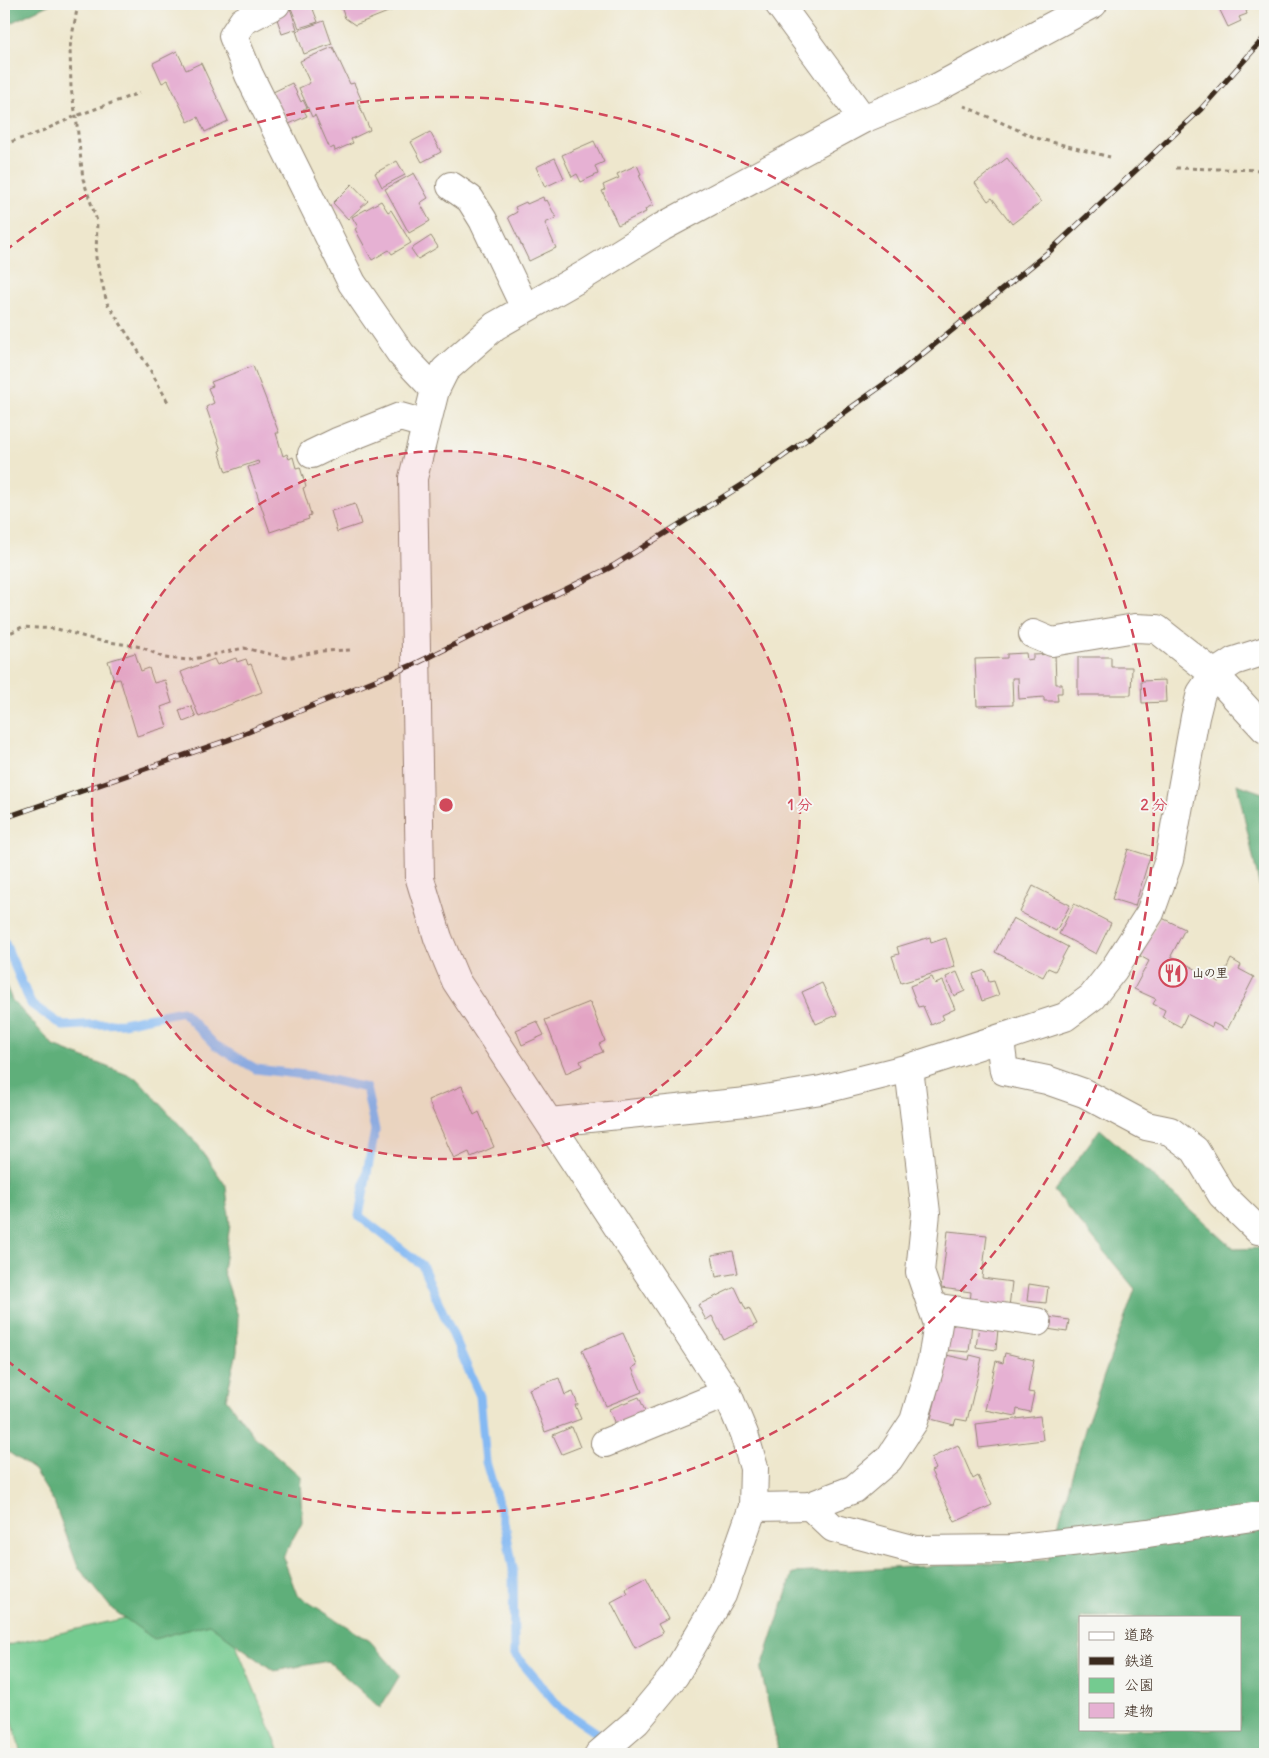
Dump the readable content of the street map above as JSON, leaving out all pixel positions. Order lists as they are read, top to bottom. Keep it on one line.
{"places":{"restaurant":["山の里"]},"legend":["道路","鉄道","公園","建物"],"rings":["1 分","2 分"]}
